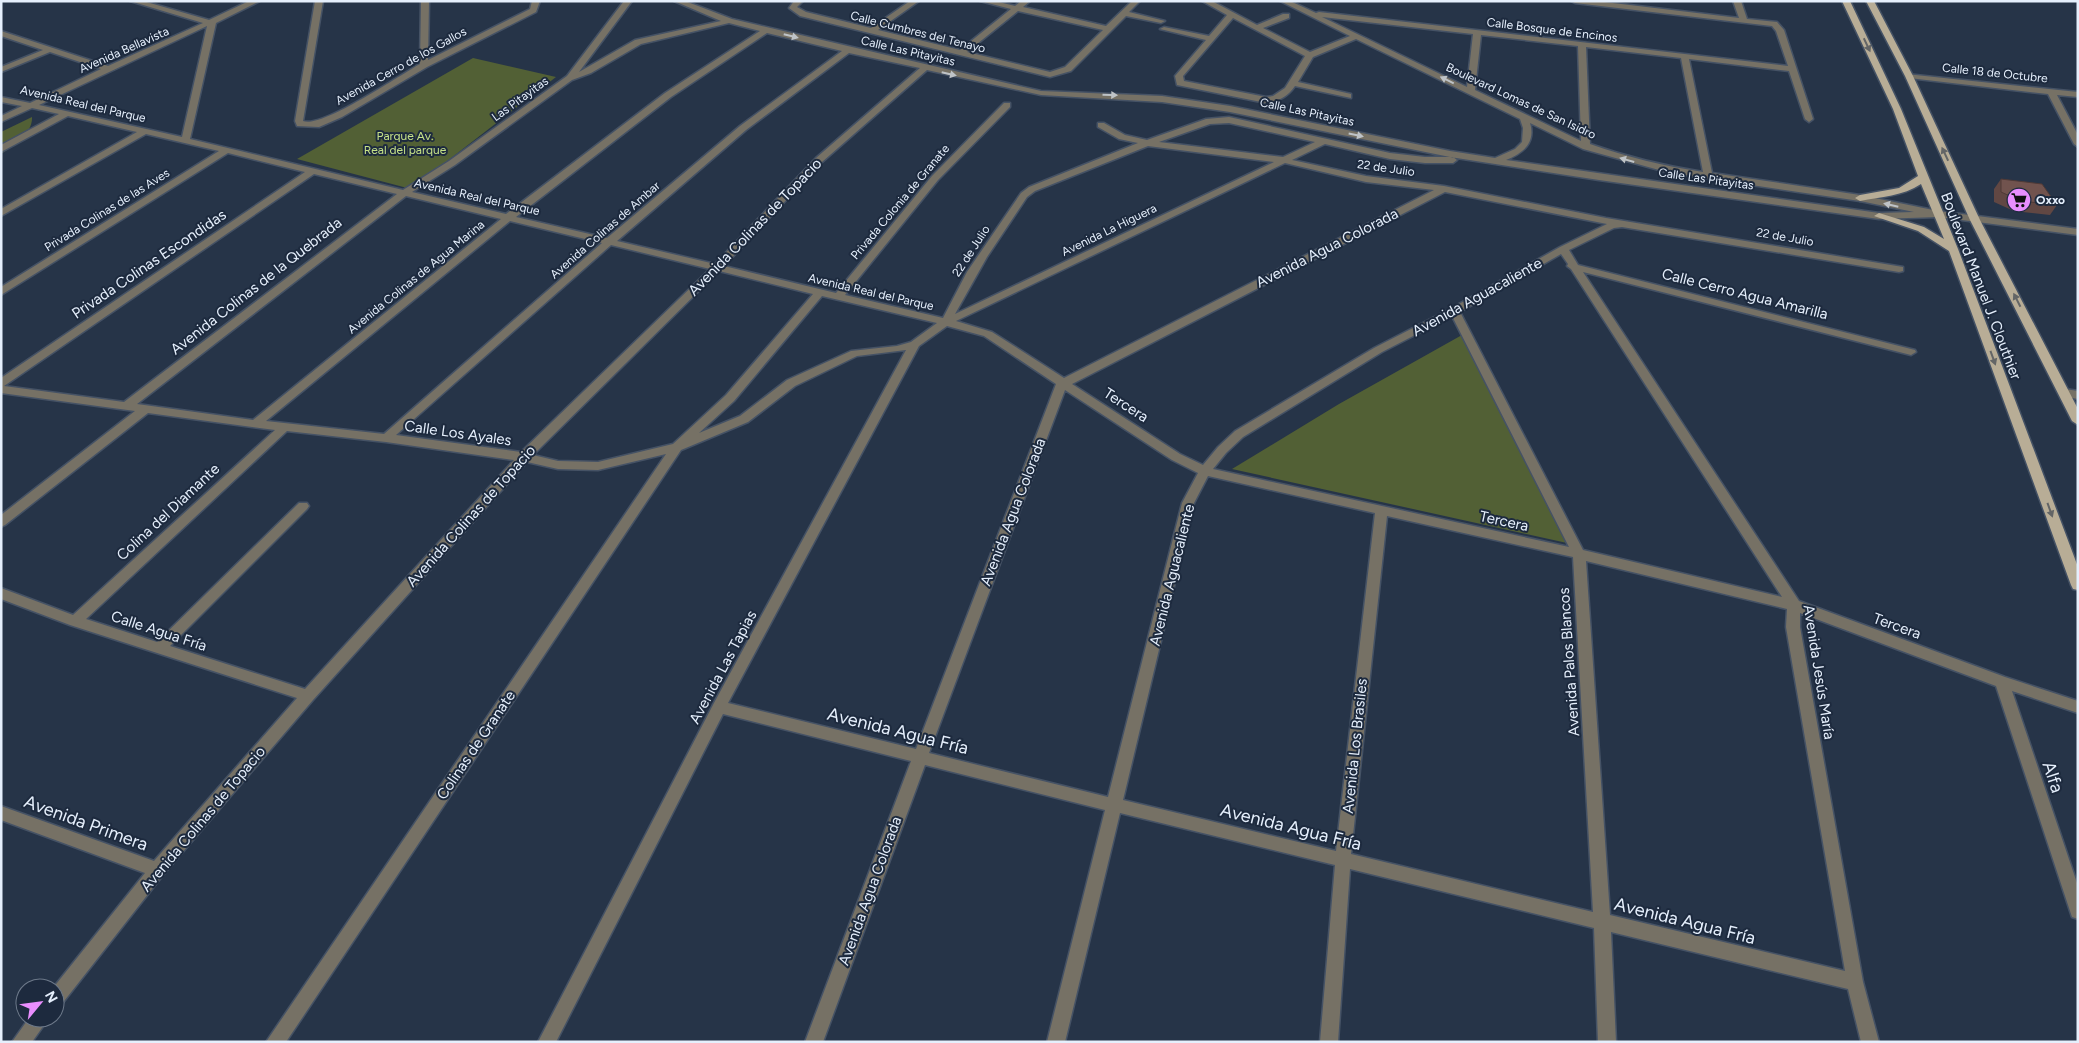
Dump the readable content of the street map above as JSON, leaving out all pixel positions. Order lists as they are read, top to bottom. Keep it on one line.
{"streets":{"main road":["Boulevard Manuel J. Clouthier"],"street":["Calle Bosque de Encinos","Calle Cumbres del Tenayo","Avenida Bellavista","Calle Las Pitayitas","Avenida Cerro de los Gallos","Calle 18 de Octubre","Las Pitayitas","Boulevard Lomas de San Isidro","Avenida Real del Parque","22 de Julio","Privada Colonia de Granate","Privada Colinas de las Aves","Avenida Colinas de Topacio","Avenida Colinas de Ambar","Avenida La Higuera","Avenida Agua Colorada","Privada Colinas Escondidas","Avenida Colinas de Agua Marina","Avenida Colinas de la Quebrada","Calle Cerro Agua Amarilla","Avenida Aguacaliente","Tercera","Calle Los Ayales","Colina del Diamante","Calle Agua Fría","Avenida Palos Blancos","Avenida Las Tapias","Avenida Jesús María","Avenida Agua Fría","Colinas de Granate","Avenida Los Brasiles","Alfa","Avenida Primera"]},"crossings":[["Calle Bosque de Encinos","Boulevard Lomas de San Isidro"],["Avenida Bellavista","Avenida Real del Parque"],["Calle Las Pitayitas","Boulevard Lomas de San Isidro"],["Calle Las Pitayitas","Avenida Colinas de Topacio"],["Calle Las Pitayitas","Avenida Colinas de Ambar"],["Calle Las Pitayitas","Avenida Colinas de Agua Marina"],["Calle Las Pitayitas","Boulevard Manuel J. Clouthier"],["Calle 18 de Octubre","Boulevard Manuel J. Clouthier"],["Las Pitayitas","Avenida Real del Parque"],["Las Pitayitas","Avenida Colinas de la Quebrada"],["Boulevard Lomas de San Isidro","Boulevard Manuel J. Clouthier"],["Avenida Real del Parque","22 de Julio"],["Avenida Real del Parque","Privada Colonia de Granate"],["Avenida Real del Parque","Privada Colinas de las Aves"],["Avenida Real del Parque","Avenida Colinas de Topacio"],["Avenida Real del Parque","Avenida Colinas de Ambar"],["Avenida Real del Parque","Avenida La Higuera"],["Avenida Real del Parque","Privada Colinas Escondidas"],["Avenida Real del Parque","Avenida Colinas de Agua Marina"],["Avenida Real del Parque","Avenida Colinas de la Quebrada"],["Avenida Real del Parque","Tercera"],["Avenida Real del Parque","Avenida Las Tapias"],["22 de Julio","Avenida La Higuera"],["22 de Julio","Avenida Agua Colorada"],["22 de Julio","Avenida Aguacaliente"],["22 de Julio","Tercera"],["22 de Julio","Avenida Las Tapias"],["Avenida Colinas de Topacio","Calle Los Ayales"],["Avenida Colinas de Topacio","Calle Agua Fría"],["Avenida Colinas de Topacio","Avenida Primera"],["Avenida Colinas de Ambar","Calle Los Ayales"],["Avenida La Higuera","Tercera"],["Avenida La Higuera","Avenida Las Tapias"],["Avenida Agua Colorada","Tercera"],["Avenida Agua Colorada","Avenida Agua Fría"],["Avenida Colinas de Agua Marina","Calle Los Ayales"],["Avenida Colinas de la Quebrada","Calle Los Ayales"],["Calle Cerro Agua Amarilla","Avenida Jesús María"],["Avenida Aguacaliente","Tercera"],["Avenida Aguacaliente","Avenida Palos Blancos"],["Avenida Aguacaliente","Avenida Jesús María"],["Avenida Aguacaliente","Avenida Agua Fría"],["Tercera","Avenida Palos Blancos"],["Tercera","Avenida Las Tapias"],["Tercera","Avenida Jesús María"],["Tercera","Avenida Los Brasiles"],["Tercera","Alfa"],["Calle Los Ayales","Colina del Diamante"],["Calle Los Ayales","Avenida Las Tapias"],["Calle Los Ayales","Colinas de Granate"],["Colina del Diamante","Calle Agua Fría"],["Avenida Palos Blancos","Avenida Agua Fría"],["Avenida Las Tapias","Avenida Agua Fría"],["Avenida Jesús María","Avenida Agua Fría"],["Avenida Agua Fría","Avenida Los Brasiles"]],"parks":["Parque Av. Real del parque"],"places":{"supermarket":["Oxxo"]},"north":"top right"}
